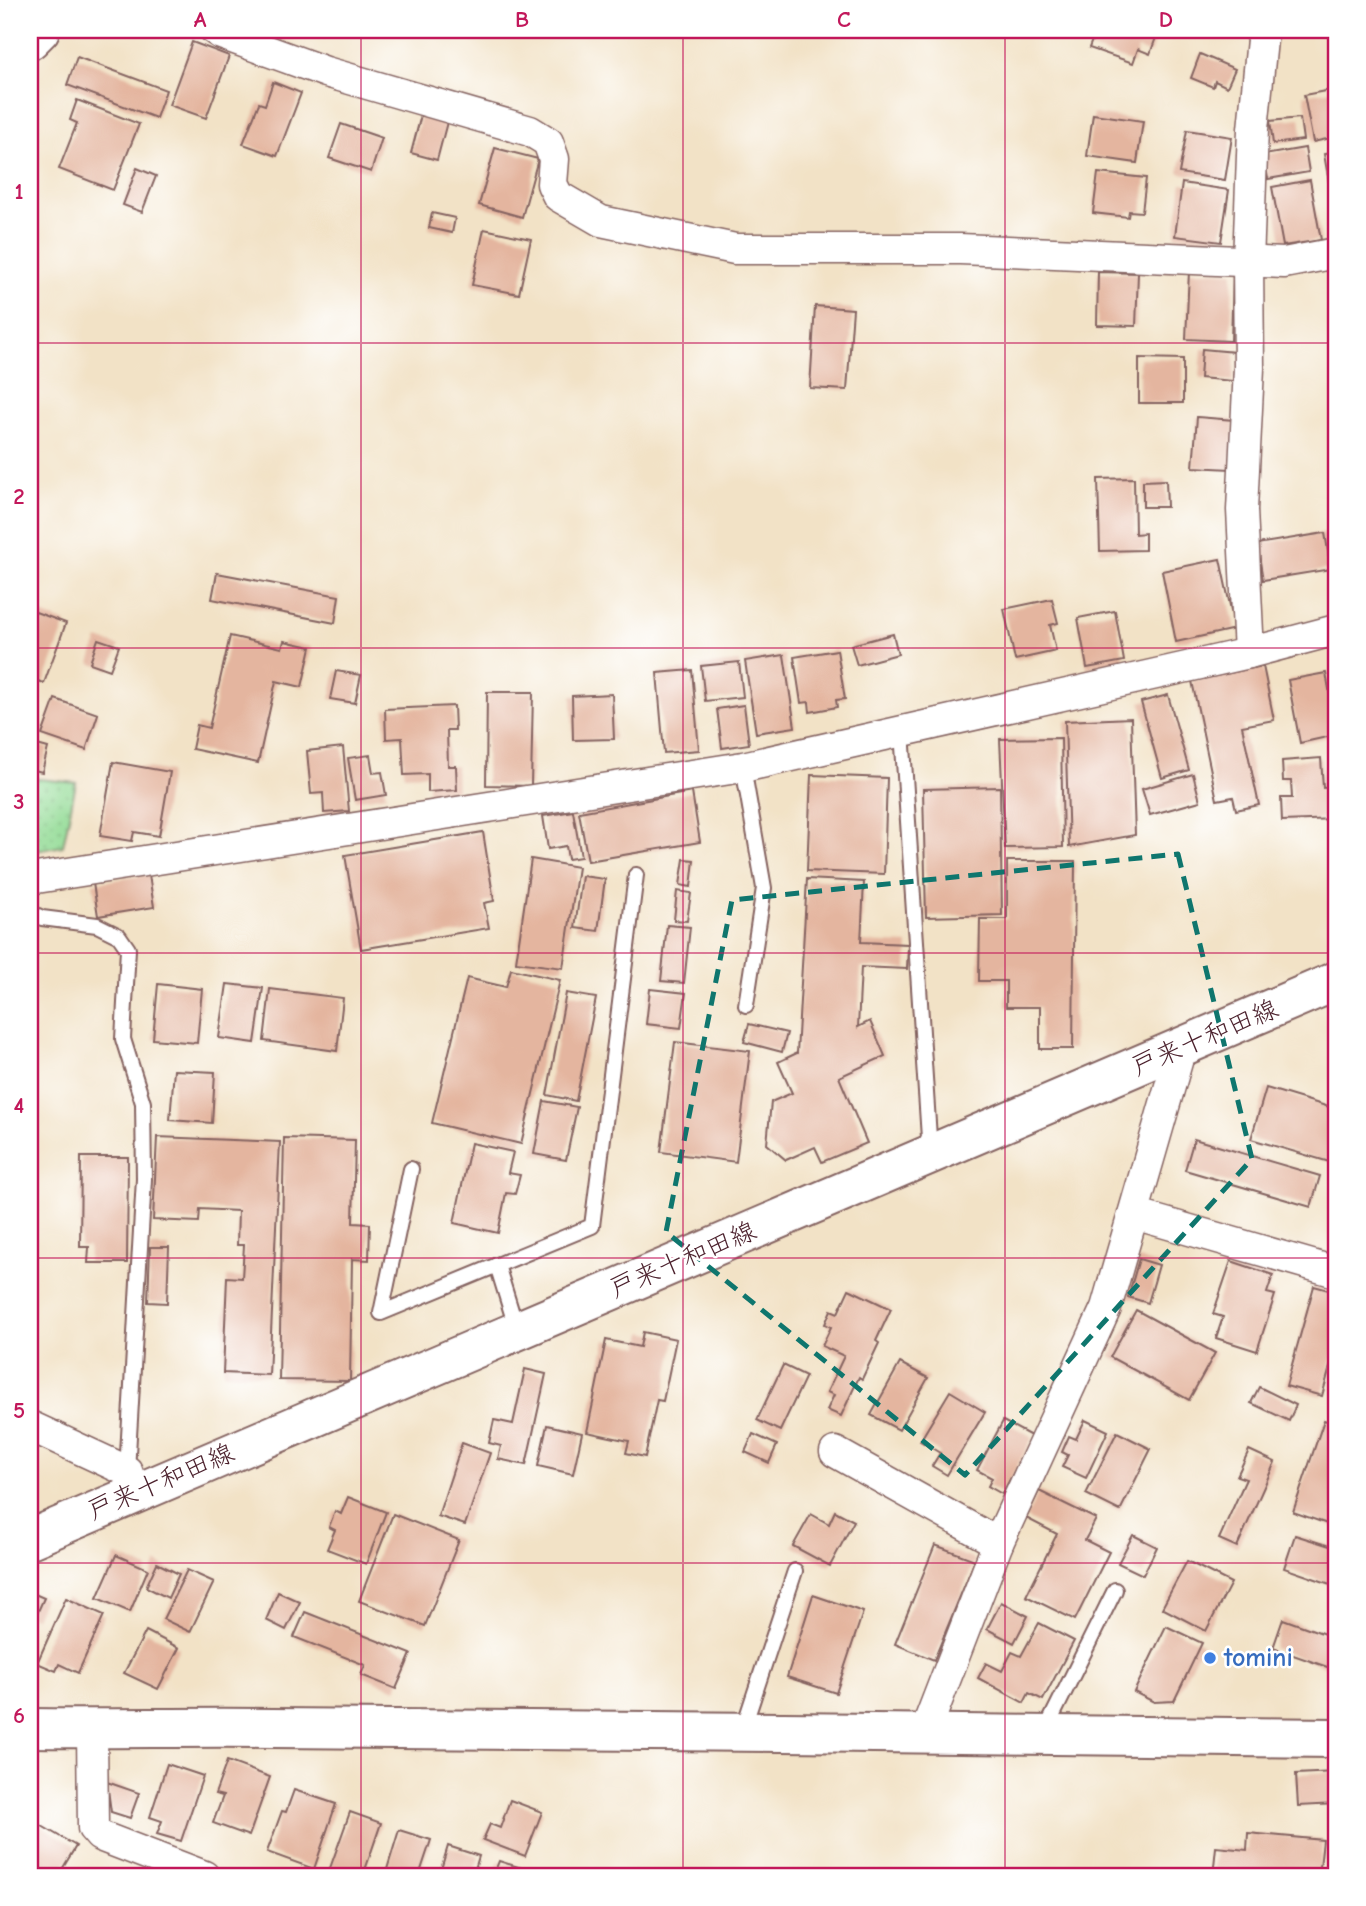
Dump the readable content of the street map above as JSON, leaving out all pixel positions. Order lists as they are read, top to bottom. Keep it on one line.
{"streets":{"main road":["戸来十和田線"]},"places":["tomini"],"grid":{"columns":["A","B","C","D"],"rows":["1","2","3","4","5","6"]}}
